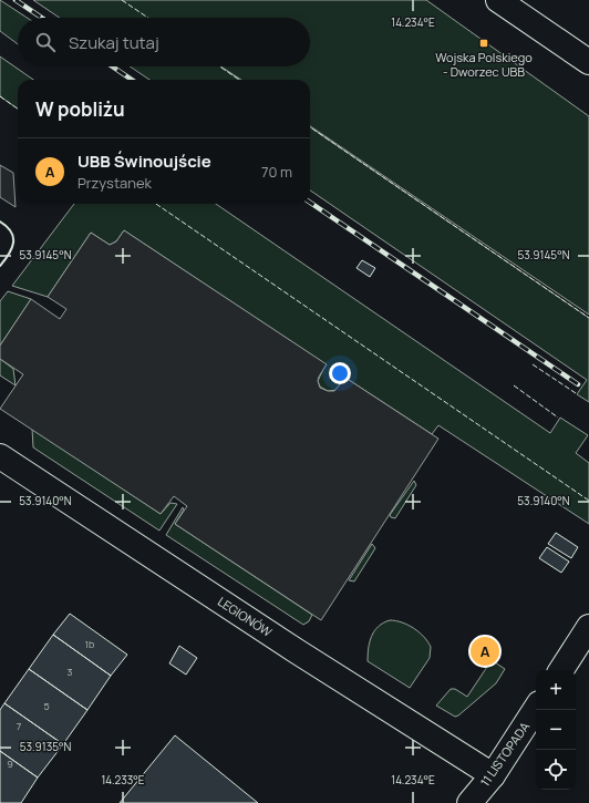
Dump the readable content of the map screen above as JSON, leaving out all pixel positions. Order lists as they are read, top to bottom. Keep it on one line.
{"streets":{"street":["LEGIONÓW","11 LISTOPADA"]},"crossings":[["LEGIONÓW","11 LISTOPADA"]],"places":{"transit":["Wojska Polskiego - Dworzec UBB"]},"house_numbers":["1b","3","5","7","9"],"page":{"search":"Szukaj tutaj","heading":"W pobliżu","list":[{"mark":"A","name":"UBB Świnoujście","note":"Przystanek","value":"70 m"}],"pins":"A","map_buttons":["+","−"]},"coordinates":["14.234°E","53.9145°N","53.9140°N","53.9135°N","14.233°E"]}
